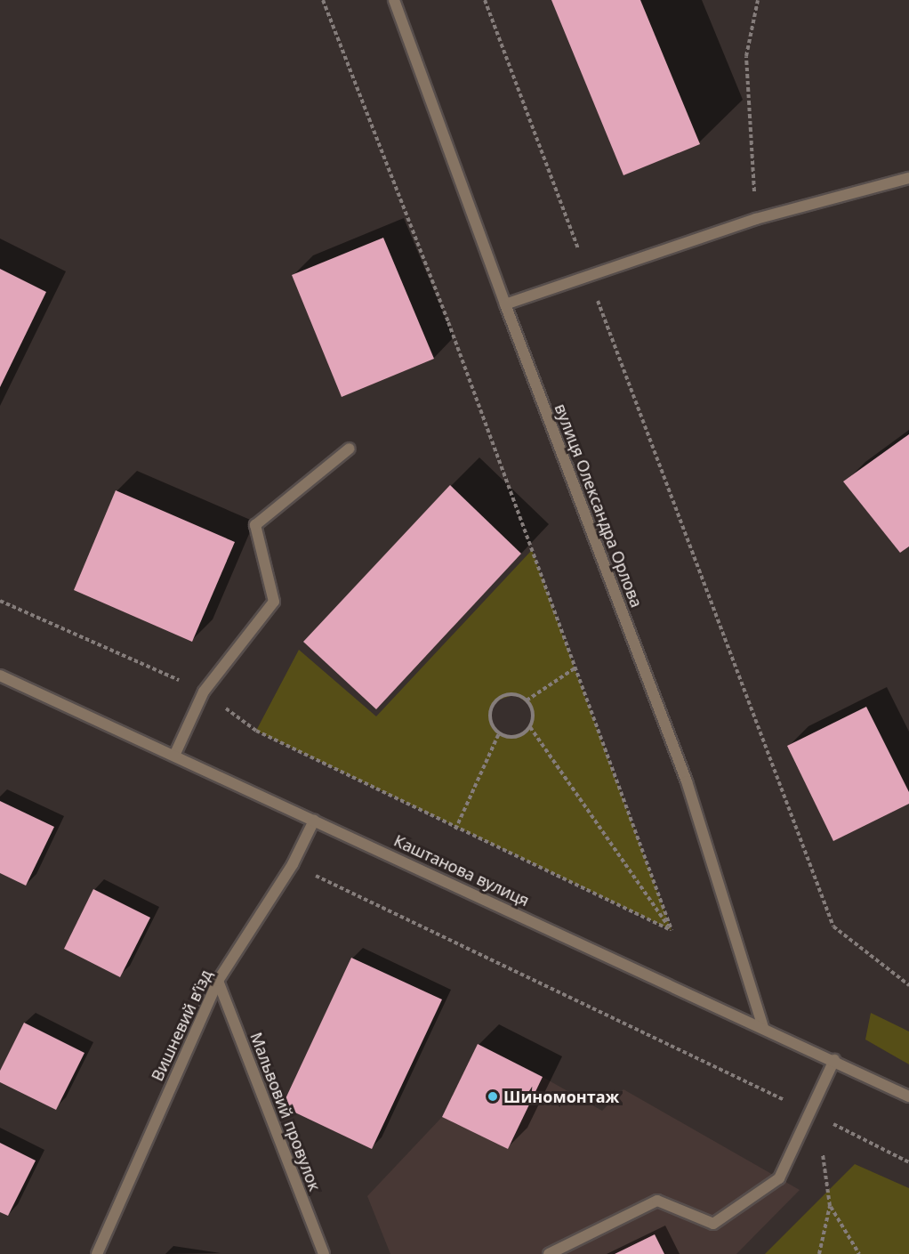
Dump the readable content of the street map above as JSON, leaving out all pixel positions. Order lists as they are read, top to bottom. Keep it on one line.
{"streets":{"street":["вулиця Олександра Орлова","Каштанова вулиця","Вишневий в’їзд","Мальвовий провулок"]},"crossings":[["вулиця Олександра Орлова","Каштанова вулиця"],["Каштанова вулиця","Вишневий в’їзд"],["Вишневий в’їзд","Мальвовий провулок"]],"places":["Шиномонтаж"]}
